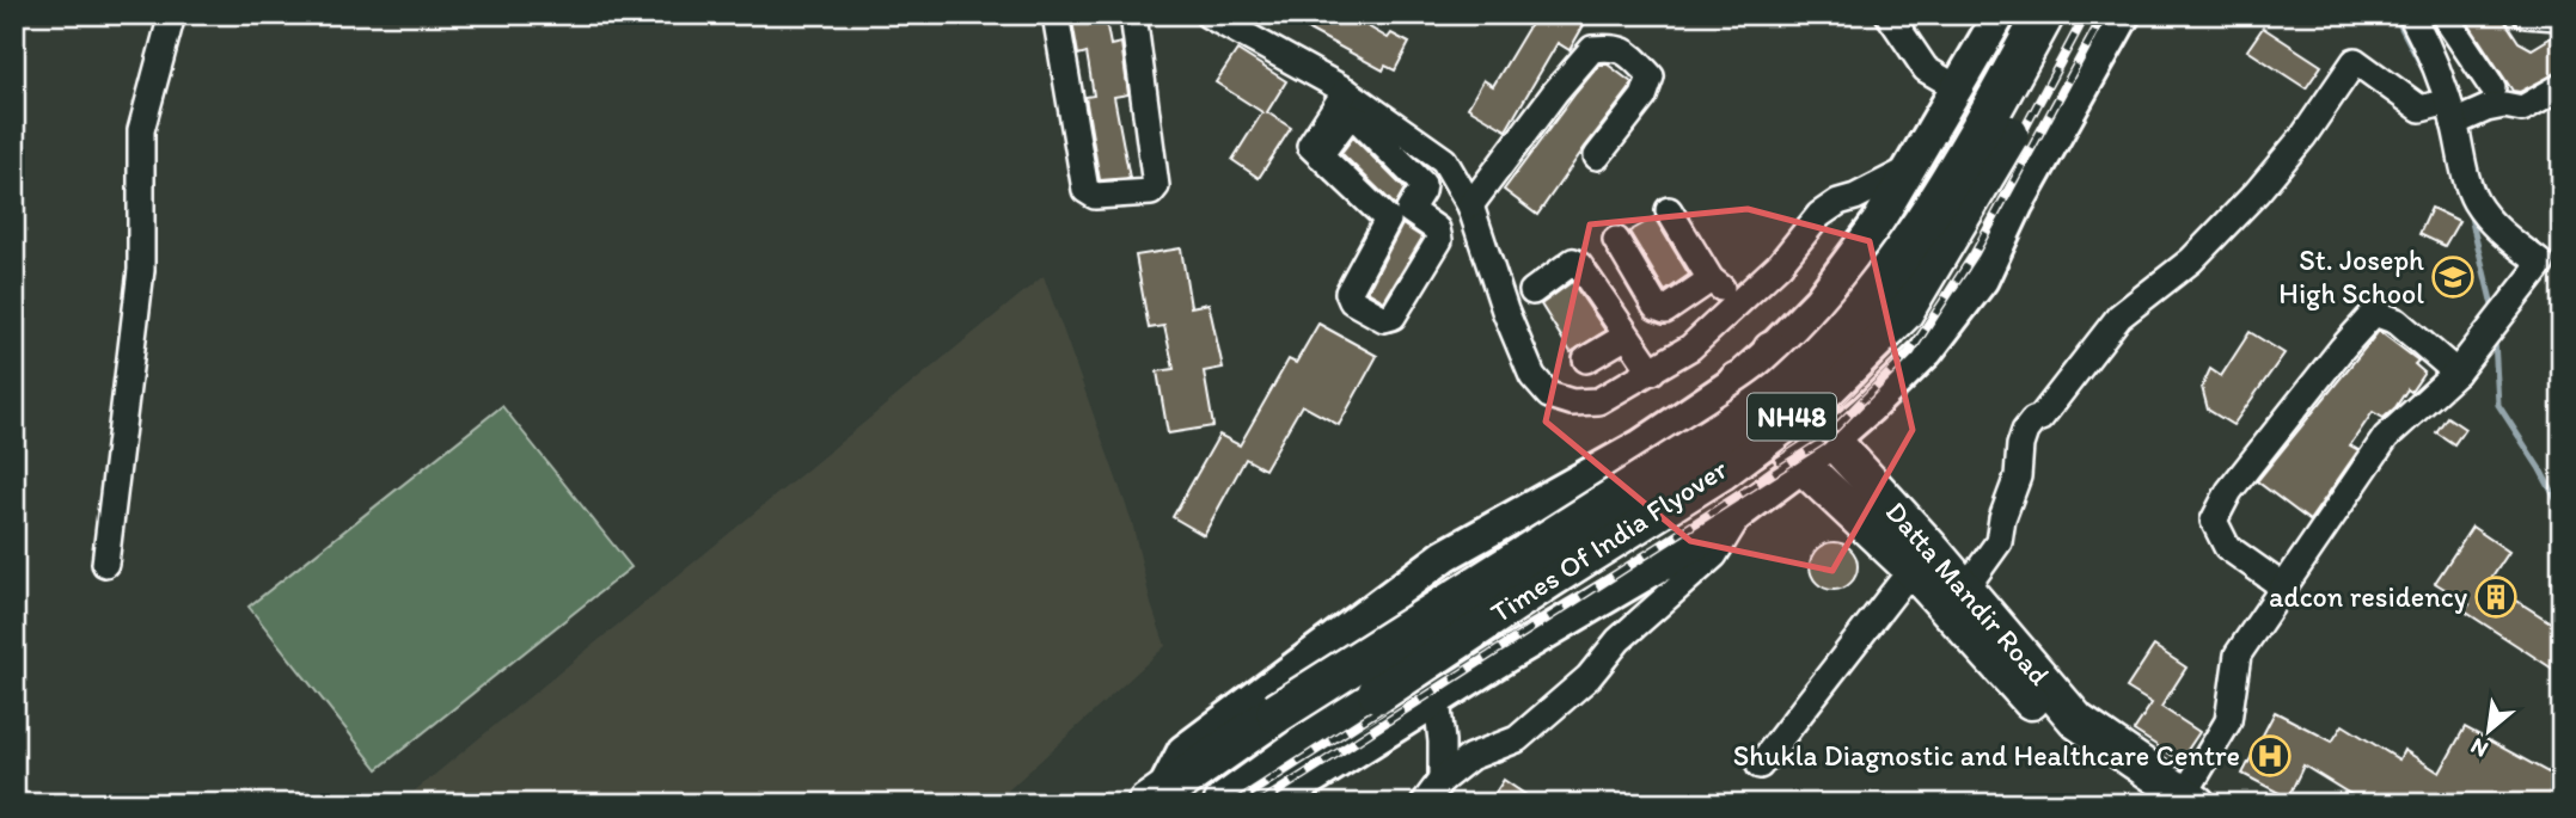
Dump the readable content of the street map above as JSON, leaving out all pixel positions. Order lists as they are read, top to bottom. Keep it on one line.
{"streets":{"highway":["NH48","Times Of India Flyover"],"main road":["Datta Mandir Road"]},"places":{"school or university":["St. Joseph High School"],"building":["adcon residency"],"hospital":["Shukla Diagnostic and Healthcare Centre"]},"north":"bottom left"}
